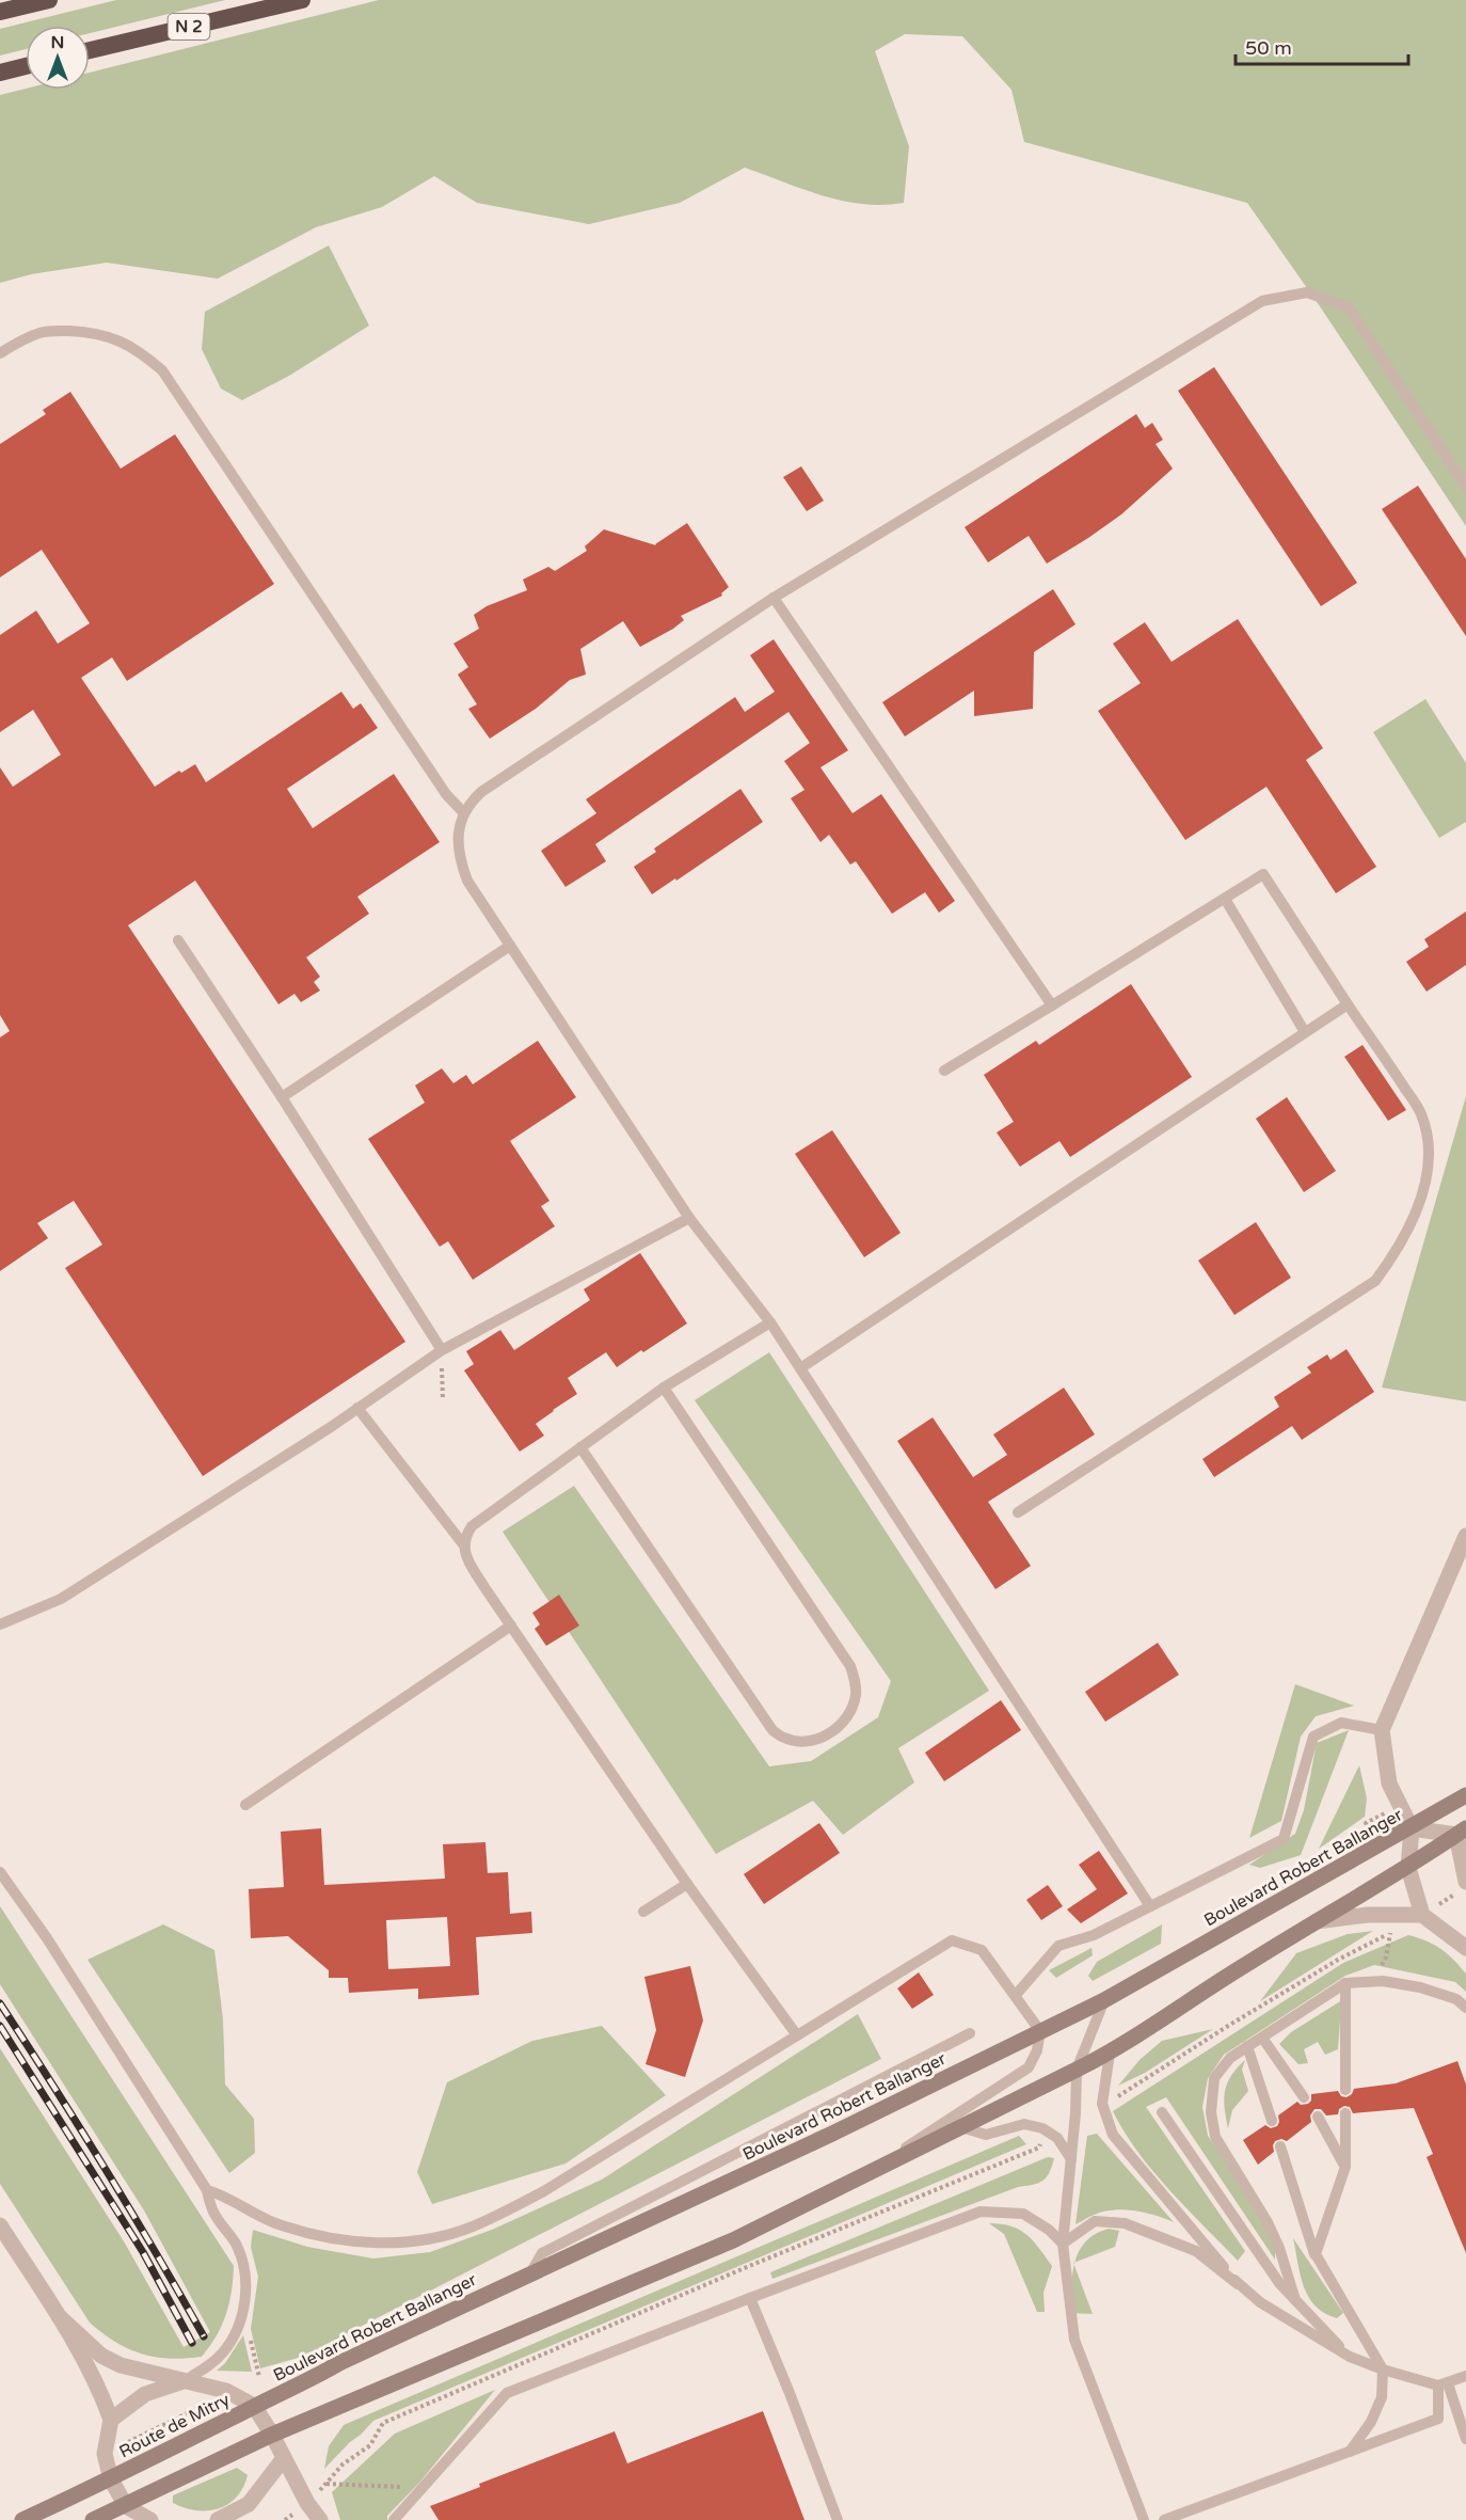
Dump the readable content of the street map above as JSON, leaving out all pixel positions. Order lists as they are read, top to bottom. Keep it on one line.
{"streets":{"highway":["N 2"],"main road":["Boulevard Robert Ballanger","Route de Mitry"]},"crossings":[["Boulevard Robert Ballanger","Route de Mitry"]],"scale_bar":"50 m","north":"top"}
